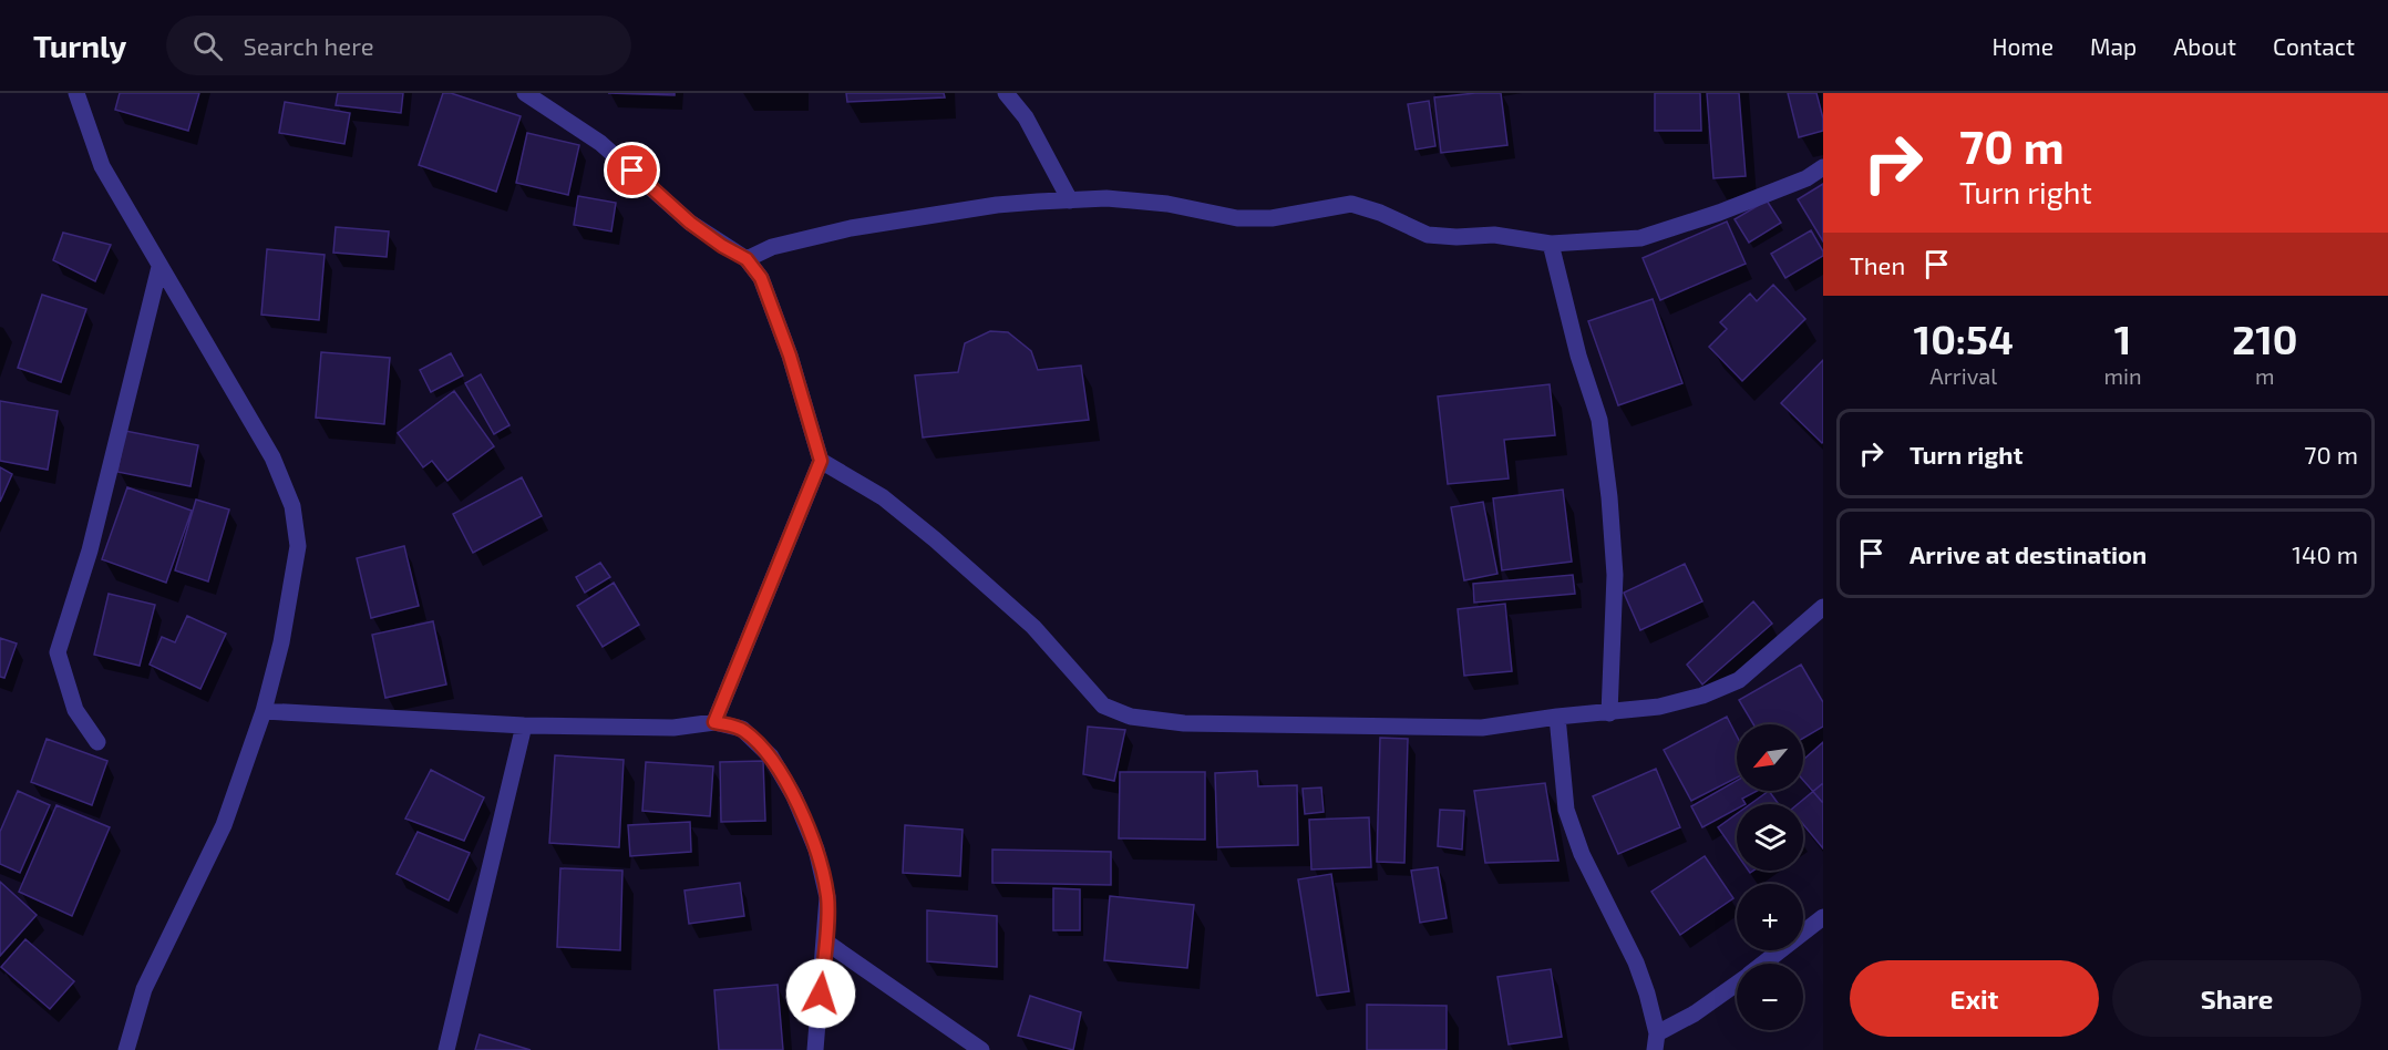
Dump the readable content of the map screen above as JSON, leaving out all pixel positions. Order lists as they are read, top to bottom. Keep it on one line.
{"north":"bottom left","page":{"header":"Turnly","search":"Search here","nav":["Home","Map","About","Contact"],"turn":["70 m","Turn right"],"then":"Then","eta":["10:54","Arrival","1","min","210","m"],"list":[{"name":"Turn right","value":"70 m"},{"name":"Arrive at destination","value":"140 m"}],"map_buttons":["+","−"],"buttons":["Exit","Share"]}}
